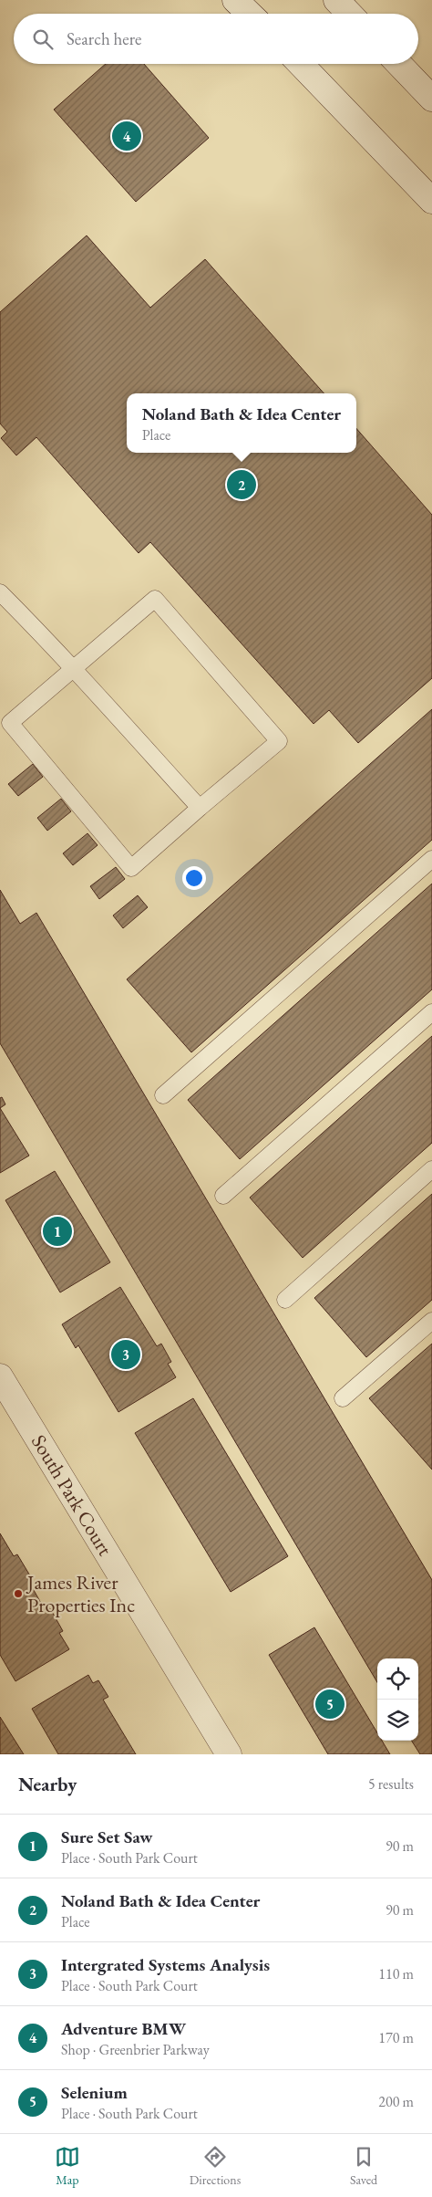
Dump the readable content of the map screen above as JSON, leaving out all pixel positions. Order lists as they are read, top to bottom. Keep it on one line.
{"streets":{"street":["South Park Court"]},"places":["James River Properties Inc"],"page":{"search":"Search here","pins":["4","2","1","3","5"],"popup":["Noland Bath & Idea Center","Place"],"heading":["Nearby","5 results"],"list":[{"mark":"1","name":"Sure Set Saw","note":"Place · South Park Court","value":"90 m"},{"mark":"2","name":"Noland Bath & Idea Center","note":"Place","value":"90 m"},{"mark":"3","name":"Intergrated Systems Analysis","note":"Place · South Park Court","value":"110 m"},{"mark":"4","name":"Adventure BMW","note":"Shop · Greenbrier Parkway","value":"170 m"},{"mark":"5","name":"Selenium","note":"Place · South Park Court","value":"200 m"}],"nav":["Map","Directions","Saved"]}}
